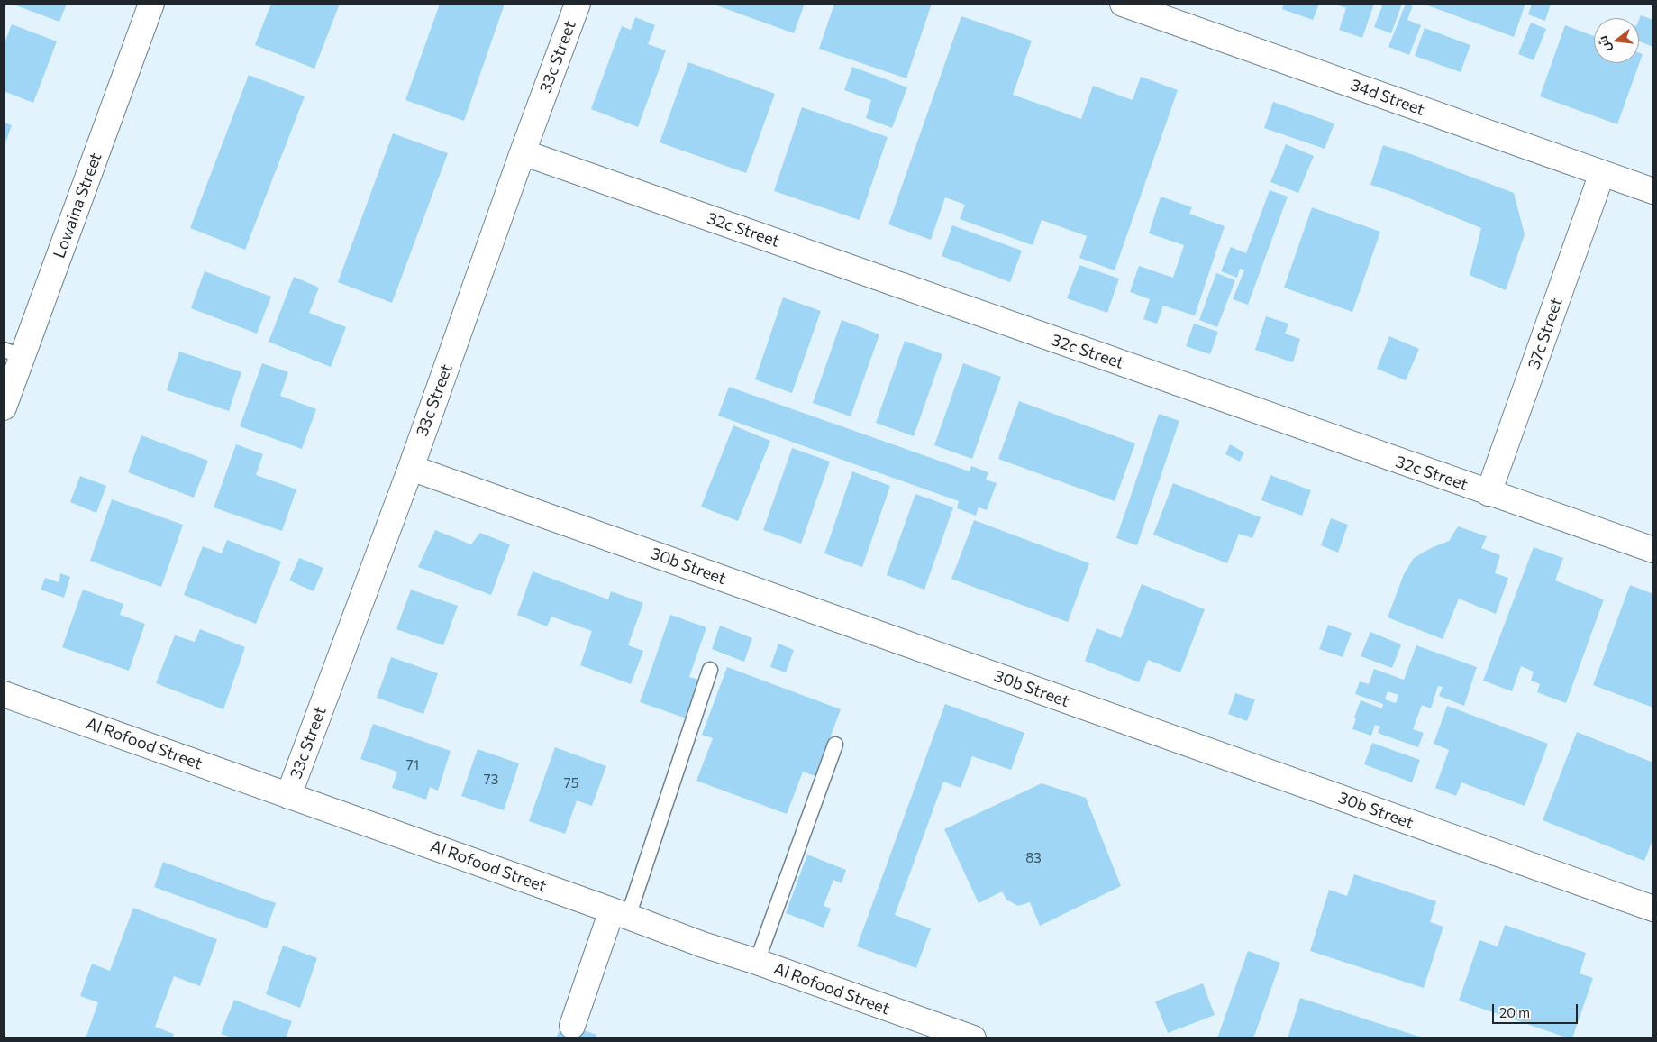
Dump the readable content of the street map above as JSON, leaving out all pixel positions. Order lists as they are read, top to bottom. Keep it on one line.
{"streets":{"street":["33c Street","34d Street","Lowaina Street","32c Street","37c Street","30b Street","Al Rofood Street"]},"crossings":[["33c Street","32c Street"],["33c Street","30b Street"],["33c Street","Al Rofood Street"],["34d Street","37c Street"],["32c Street","37c Street"]],"house_numbers":["71","73","75","83"],"scale_bar":"20 m","north":"left"}
